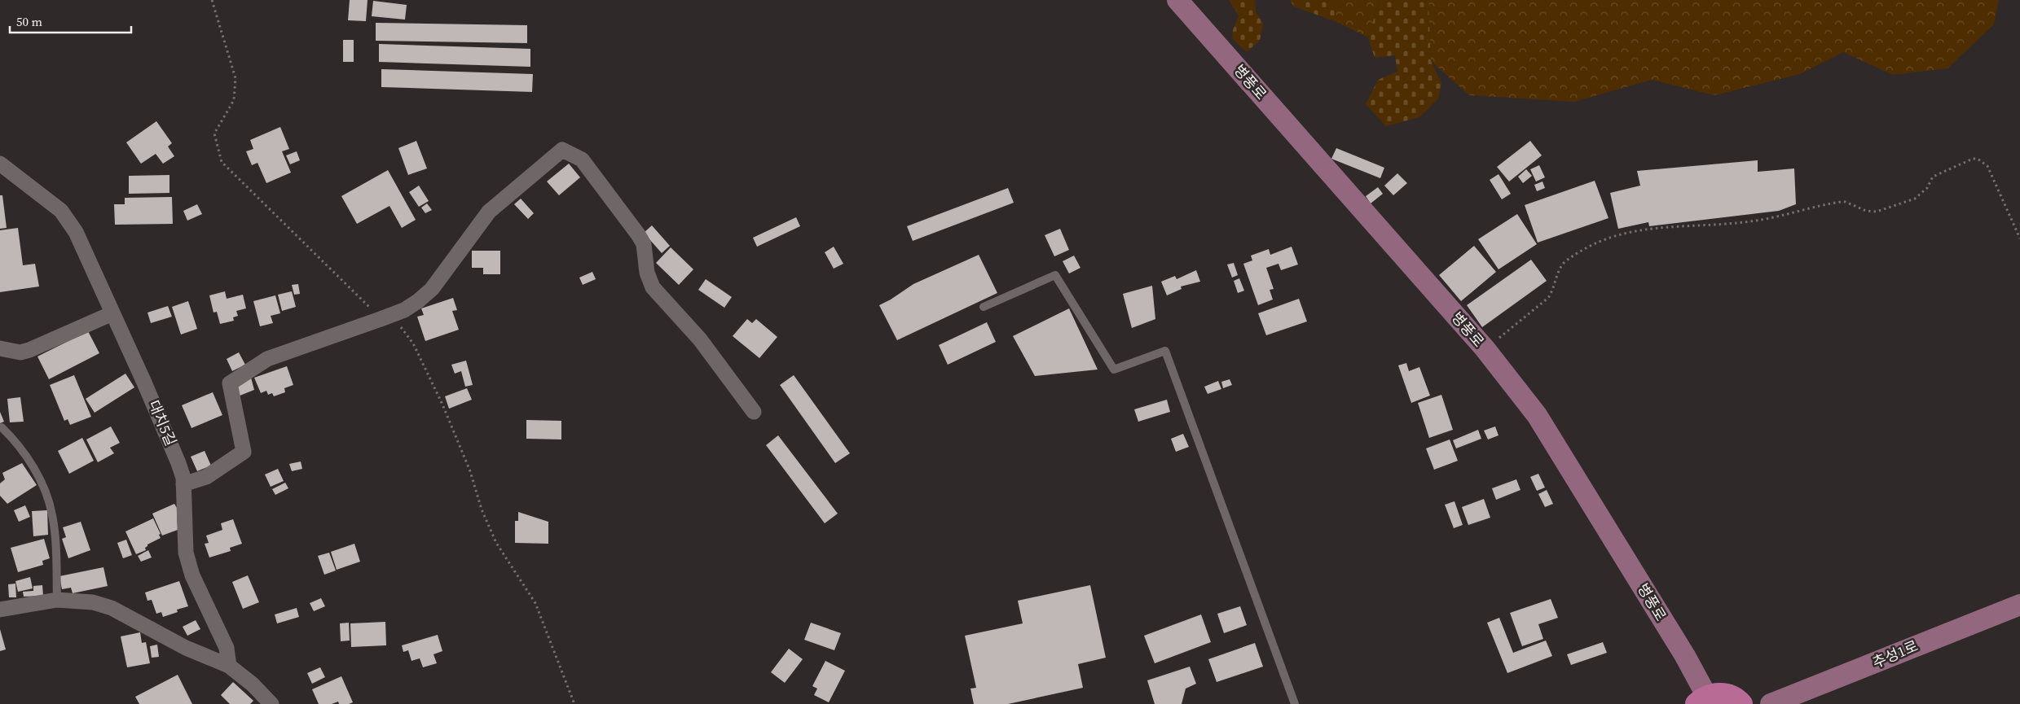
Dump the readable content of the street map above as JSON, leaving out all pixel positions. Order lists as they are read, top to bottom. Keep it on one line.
{"streets":{"main road":["병풍로","추성1로"],"street":["대치5길"]},"scale_bar":"50 m"}
